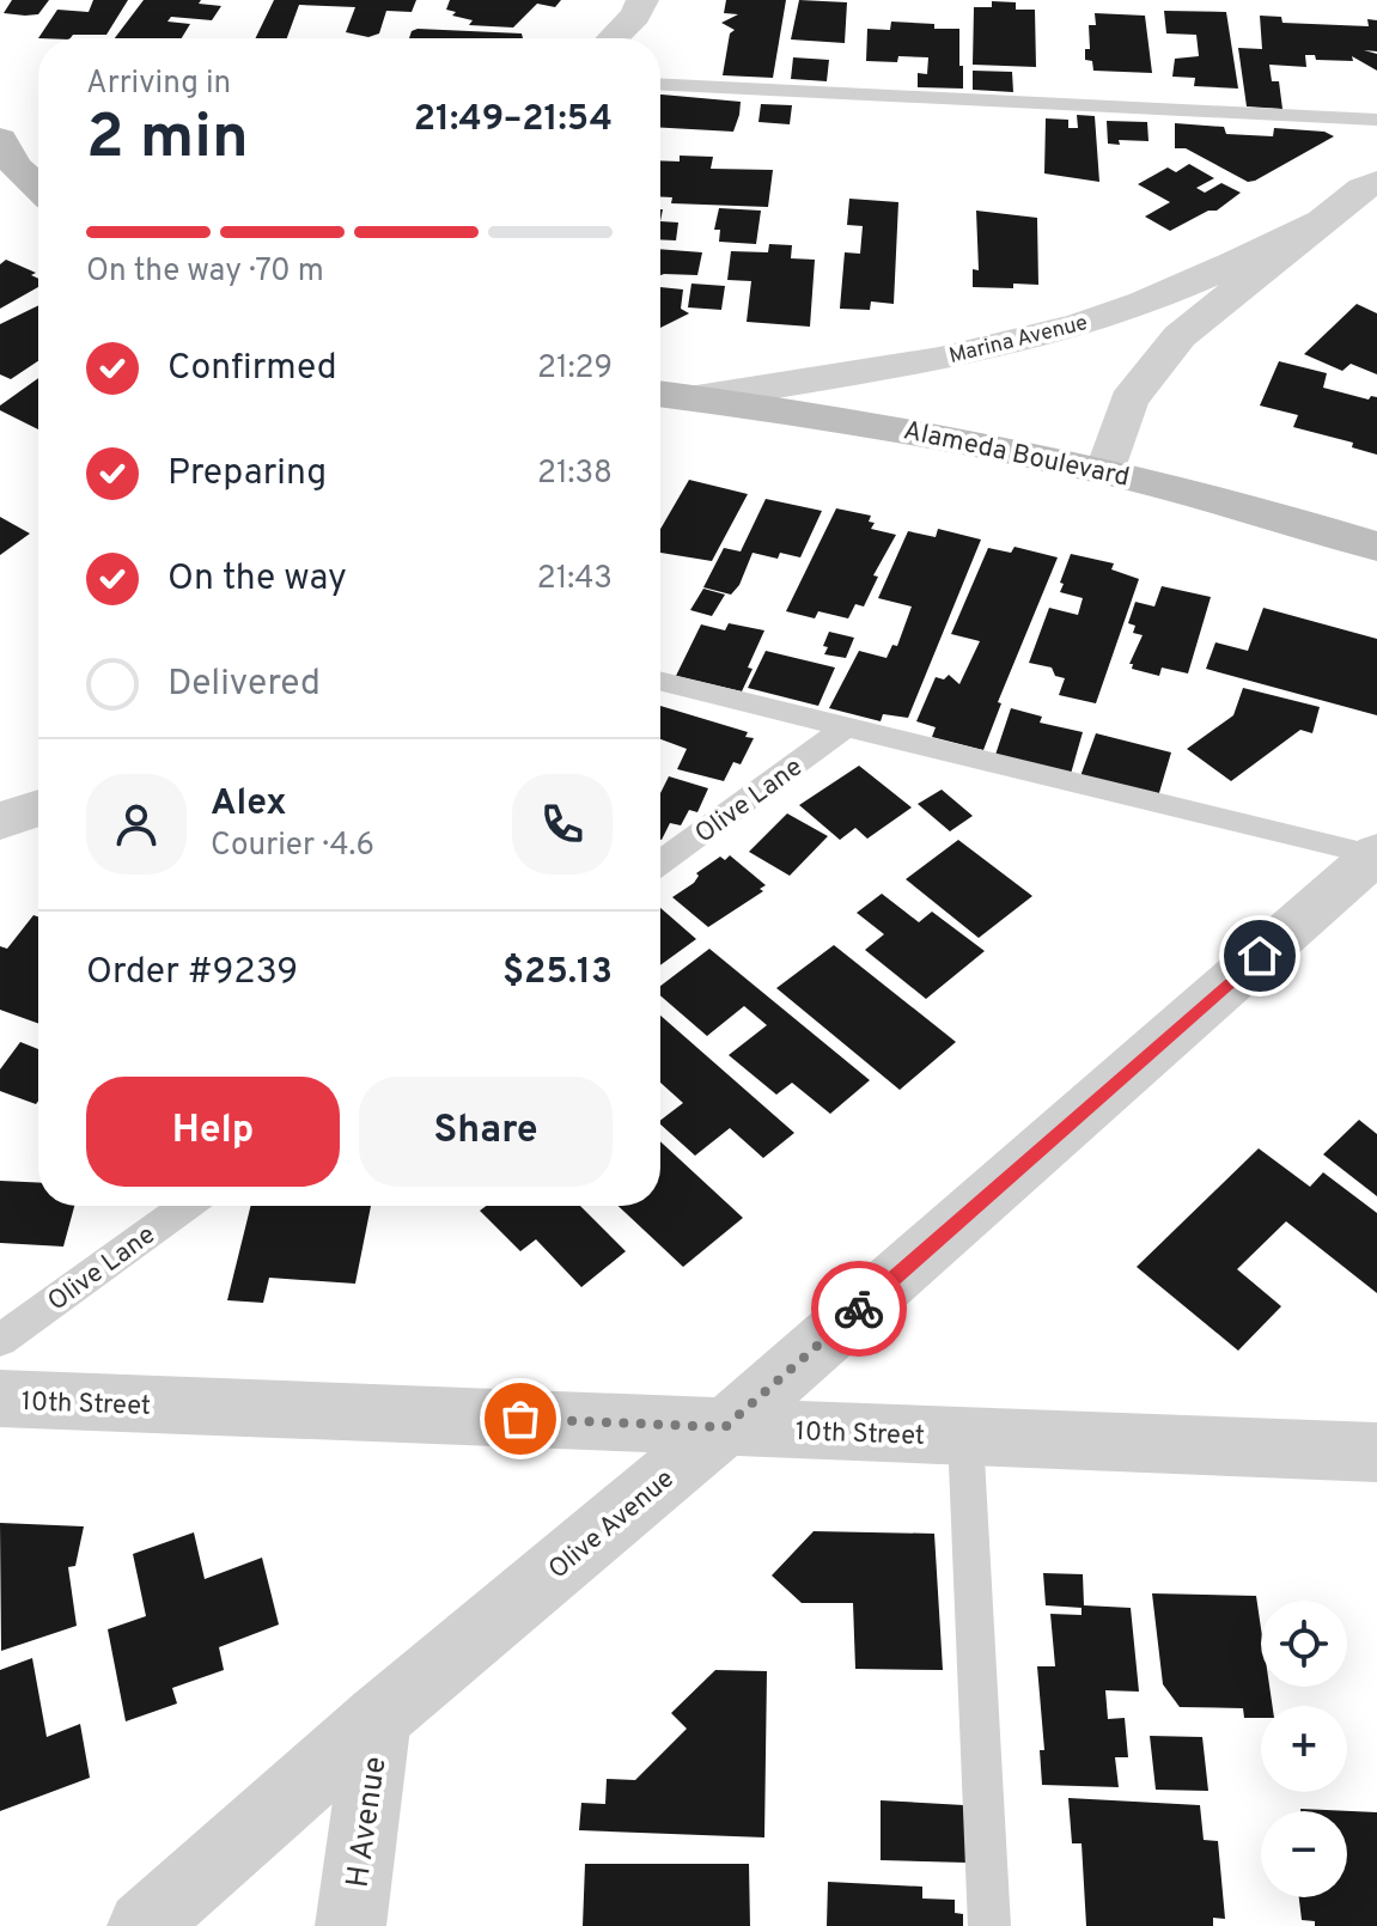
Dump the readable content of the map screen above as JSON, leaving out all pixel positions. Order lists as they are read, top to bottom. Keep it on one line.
{"streets":{"main road":["Alameda Boulevard"],"street":["Marina Avenue","10th Street","Olive Avenue","H Avenue"],"lane":["Olive Lane"]},"crossings":[["Marina Avenue","Alameda Boulevard"],["10th Street","Olive Avenue"],["Olive Avenue","H Avenue"]],"page":{"heading":["2 min","Arriving in","21:49–21:54"],"panel":["Alex","Courier · 4.6","Order #9239","$25.13"],"bar":"On the way · 70 m","list":[["Confirmed","21:29"],["Preparing","21:38"],["On the way","21:43"],"Delivered"],"buttons":["Help","Share"],"map_buttons":["+","−"]}}
